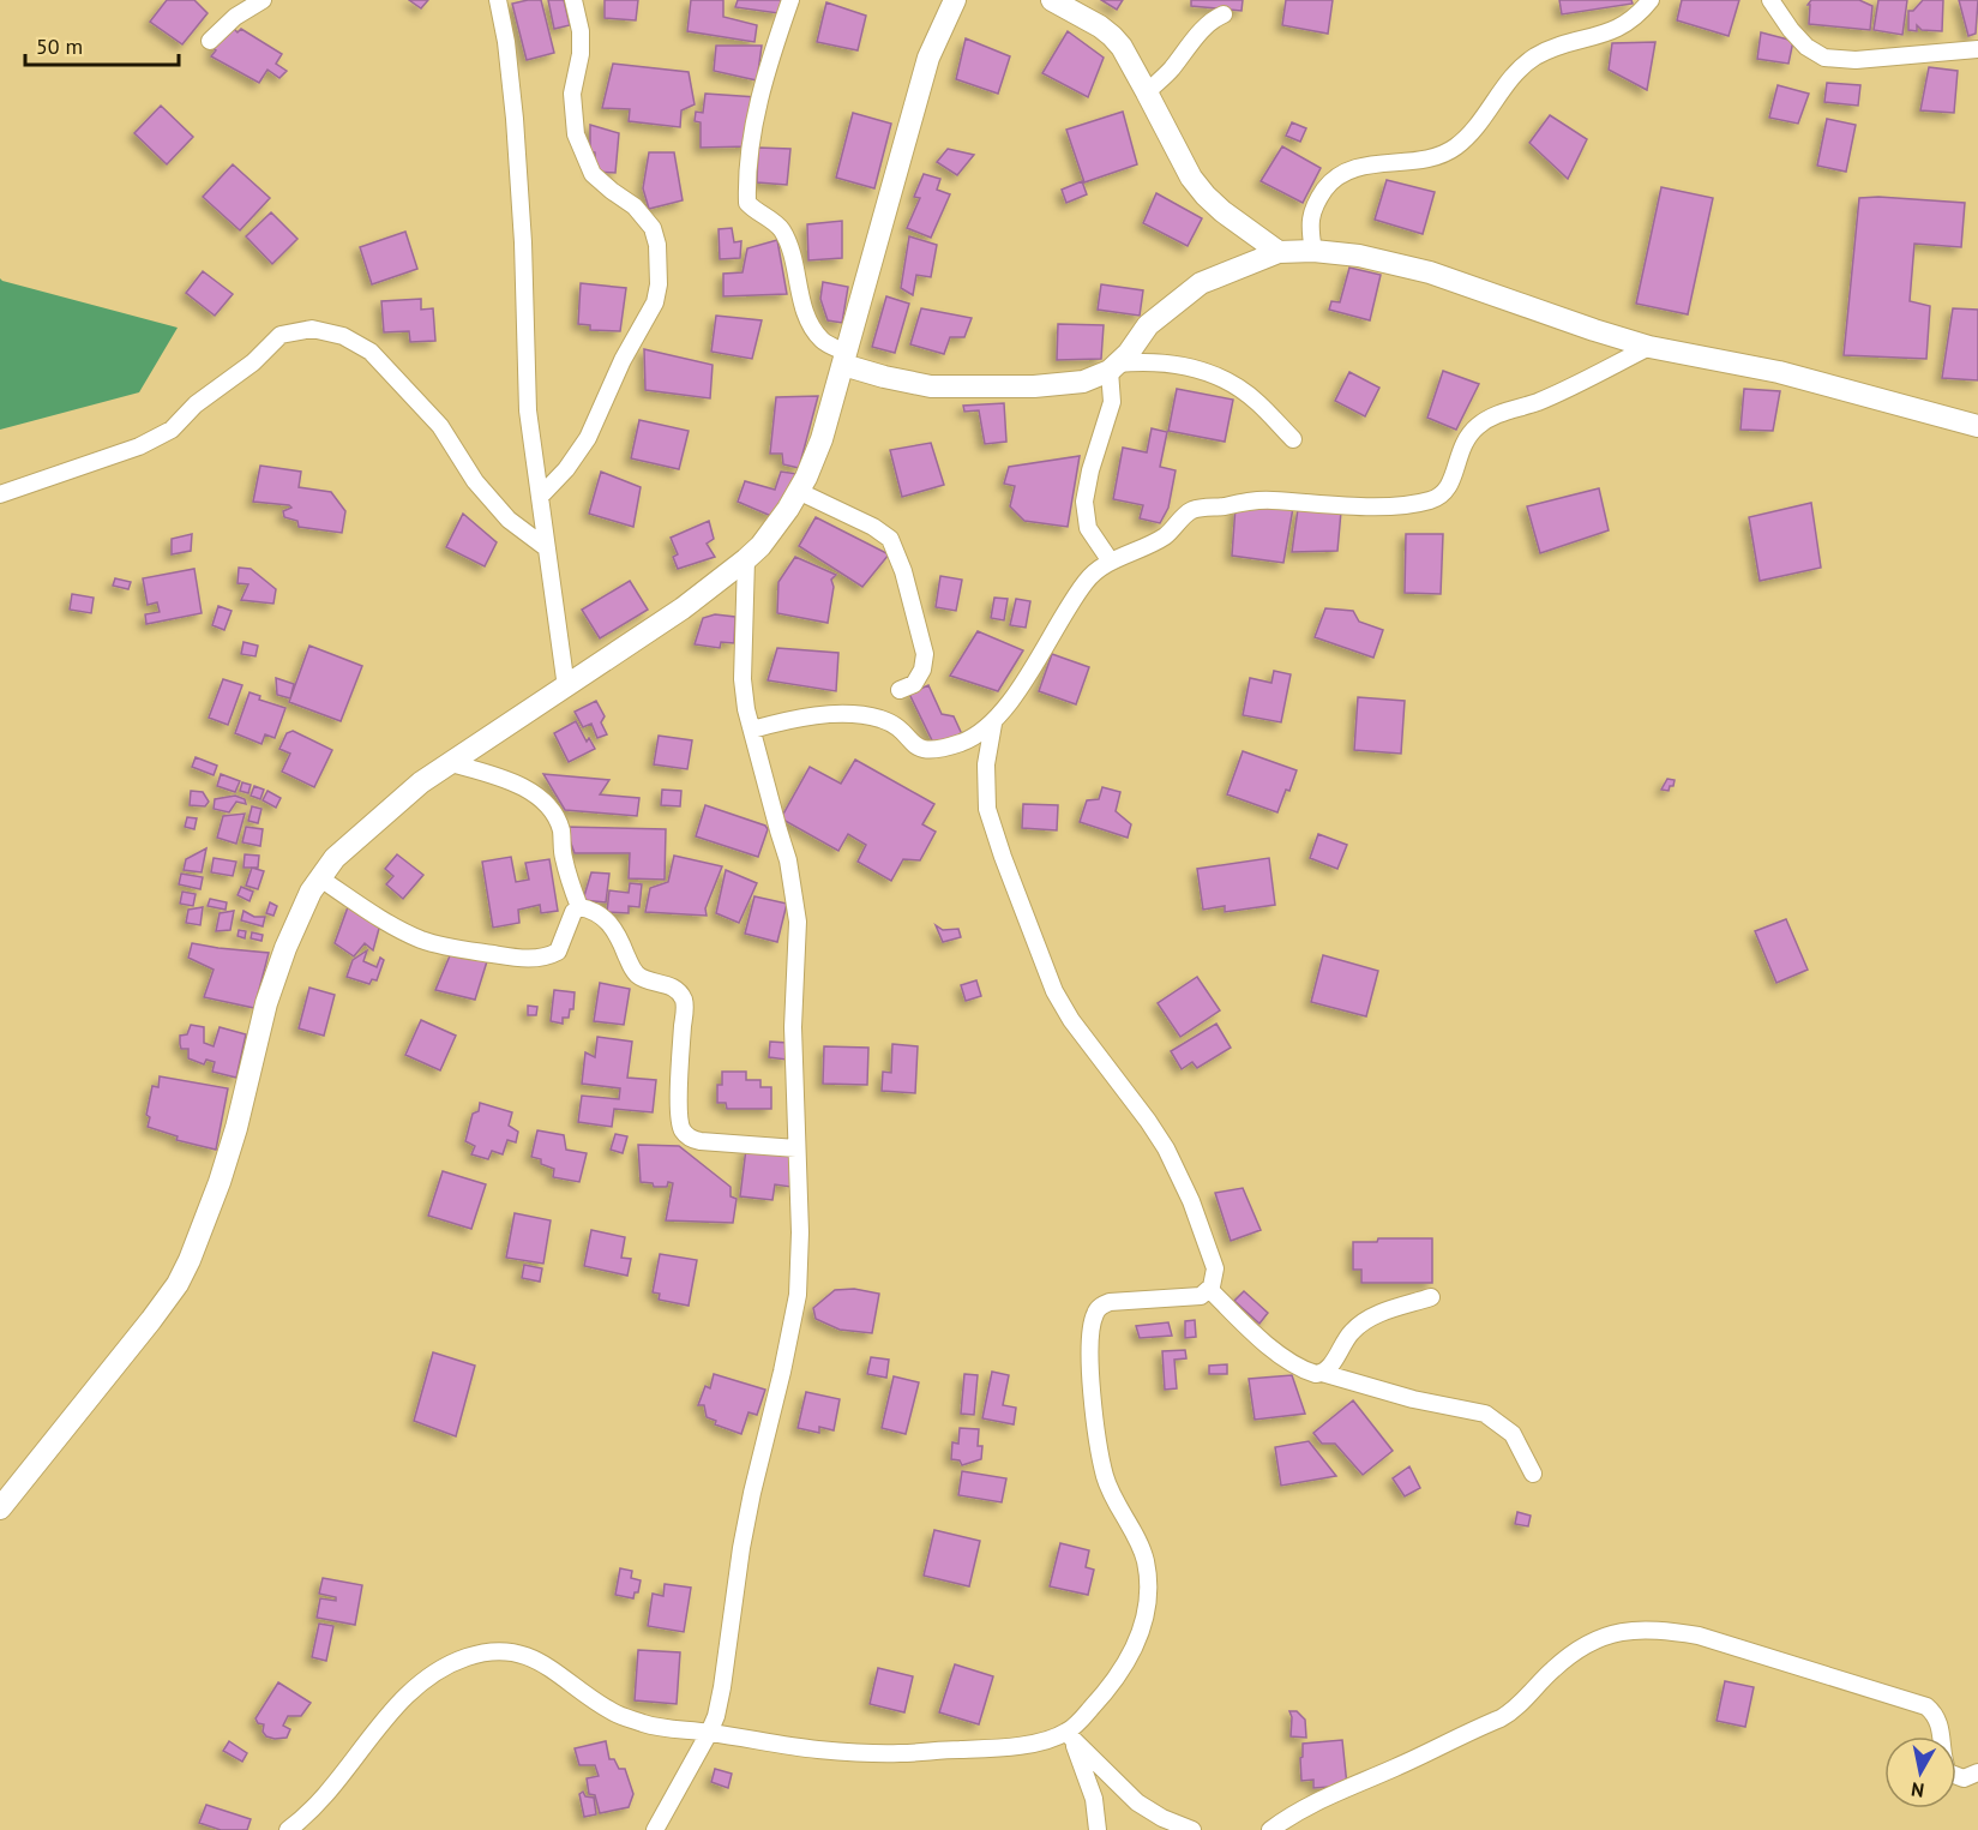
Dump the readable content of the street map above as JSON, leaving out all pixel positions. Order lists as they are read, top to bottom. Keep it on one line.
{"scale_bar":"50 m","north":"bottom"}
